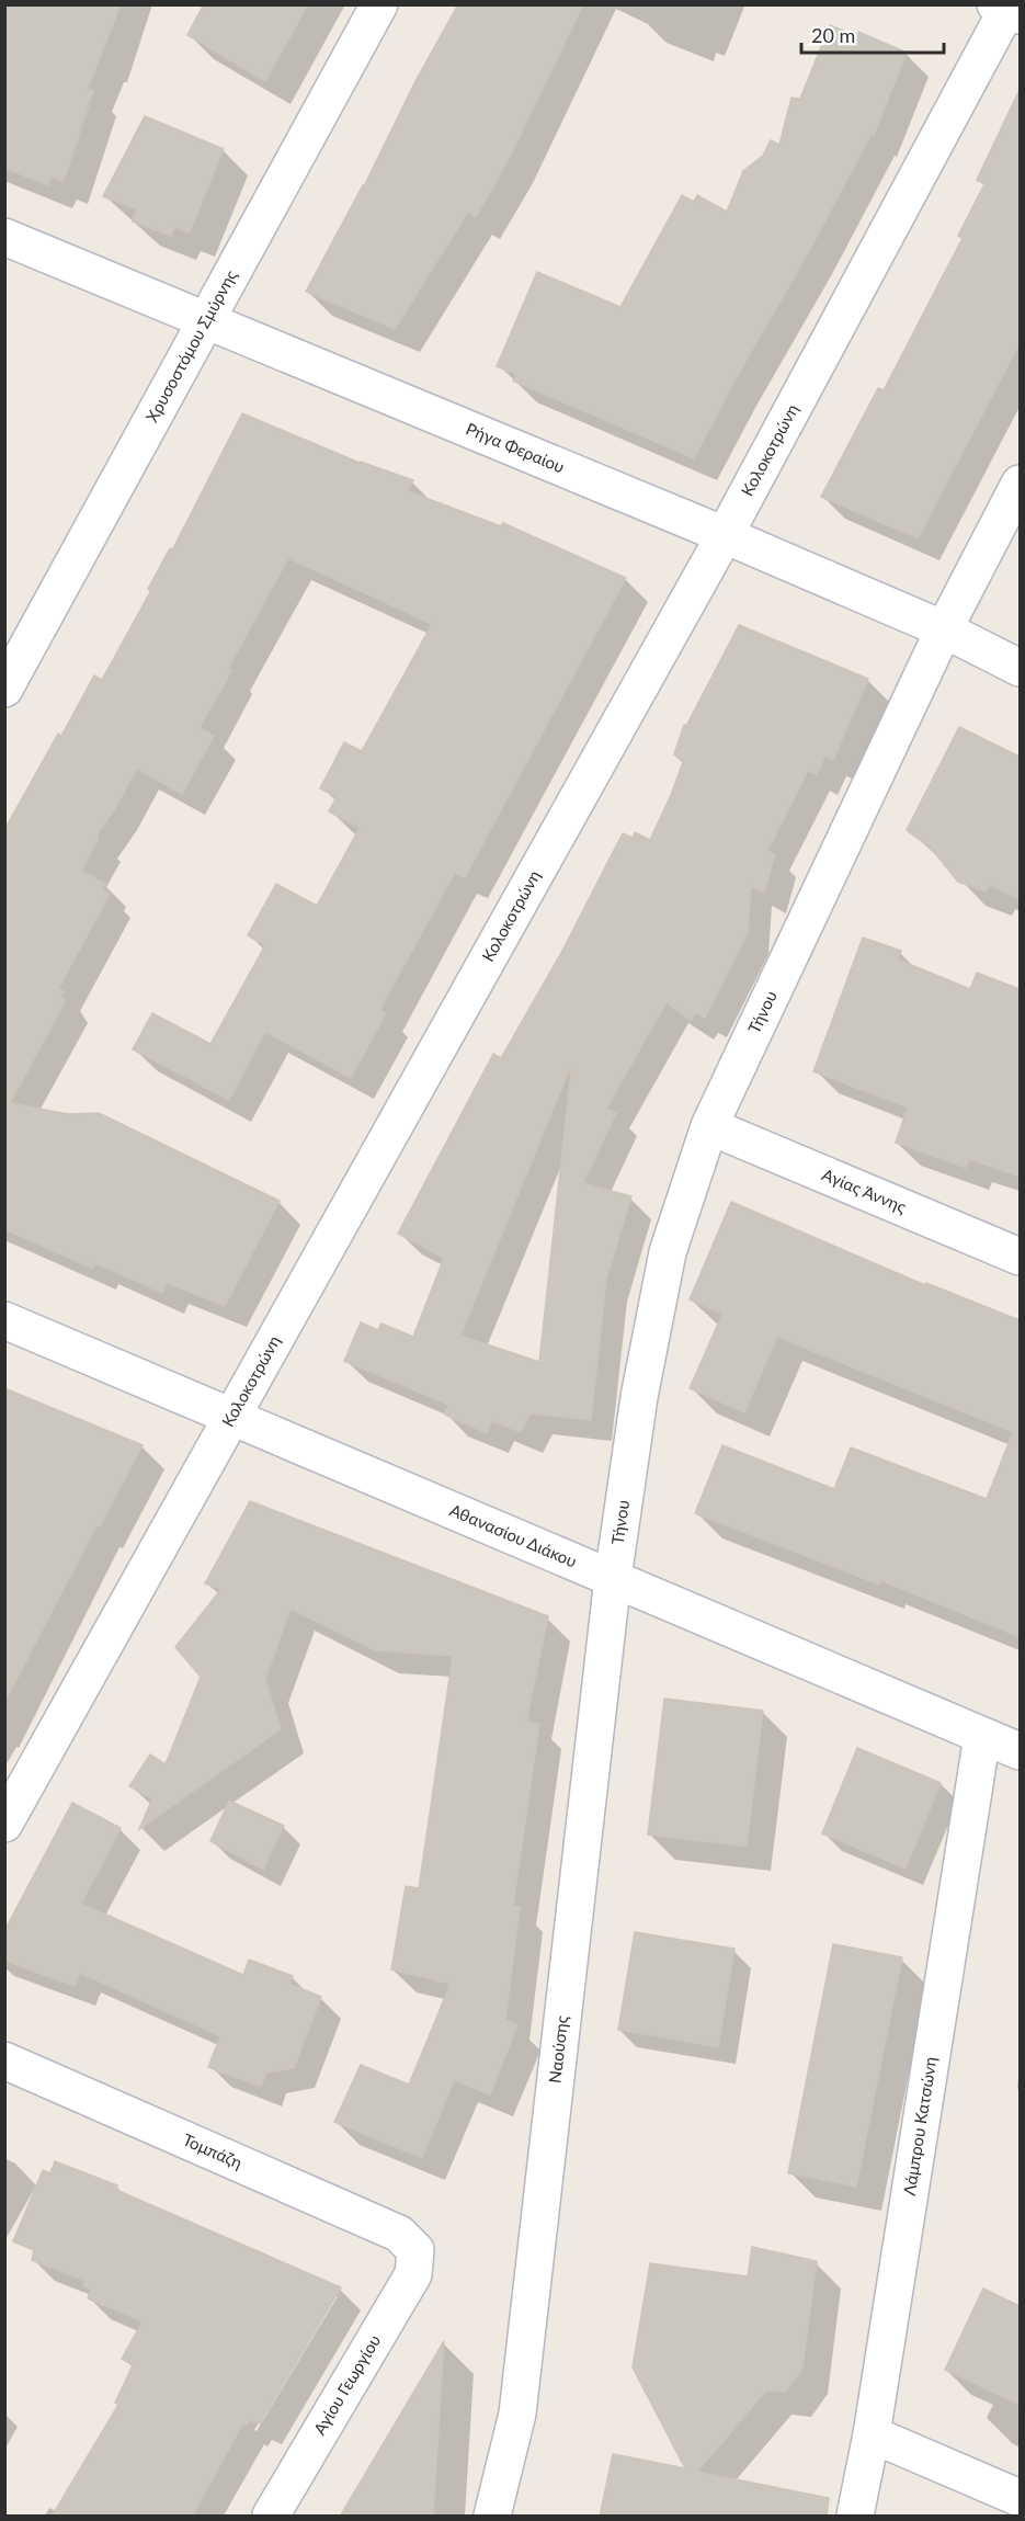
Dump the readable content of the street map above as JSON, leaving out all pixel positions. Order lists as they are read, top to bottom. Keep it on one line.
{"streets":{"street":["Χρυσοστόμου Σμύρνης","Ρήγα Φεραίου","Κολοκοτρώνη","Τήνου","Αγίας Άννης","Αθανασίου Διάκου","Ναούσης","Λάμπρου Κατσώνη","Τομπάζη","Αγίου Γεωργίου"]},"crossings":[["Χρυσοστόμου Σμύρνης","Ρήγα Φεραίου"],["Ρήγα Φεραίου","Κολοκοτρώνη"],["Ρήγα Φεραίου","Τήνου"],["Κολοκοτρώνη","Αθανασίου Διάκου"],["Τήνου","Αγίας Άννης"],["Τήνου","Αθανασίου Διάκου"],["Τήνου","Ναούσης"],["Αθανασίου Διάκου","Ναούσης"],["Αθανασίου Διάκου","Λάμπρου Κατσώνη"],["Τομπάζη","Αγίου Γεωργίου"]],"scale_bar":"20 m"}
